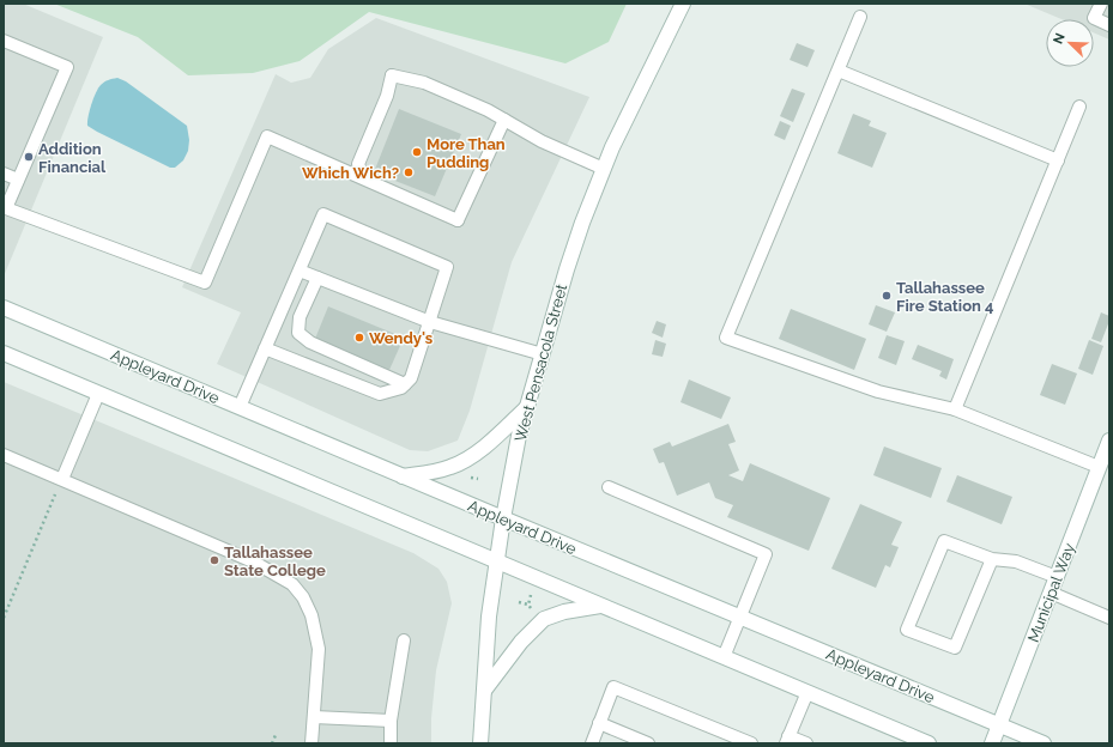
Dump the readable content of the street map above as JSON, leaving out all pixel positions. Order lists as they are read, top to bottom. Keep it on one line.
{"streets":{"main road":["West Pensacola Street","Appleyard Drive","Municipal Way"]},"crossings":[["West Pensacola Street","Appleyard Drive"],["Appleyard Drive","Municipal Way"]],"places":["More Than Pudding","Addition Financial","Which Wich?","Tallahassee Fire Station 4","Wendy's","Tallahassee State College"],"north":"top left"}
